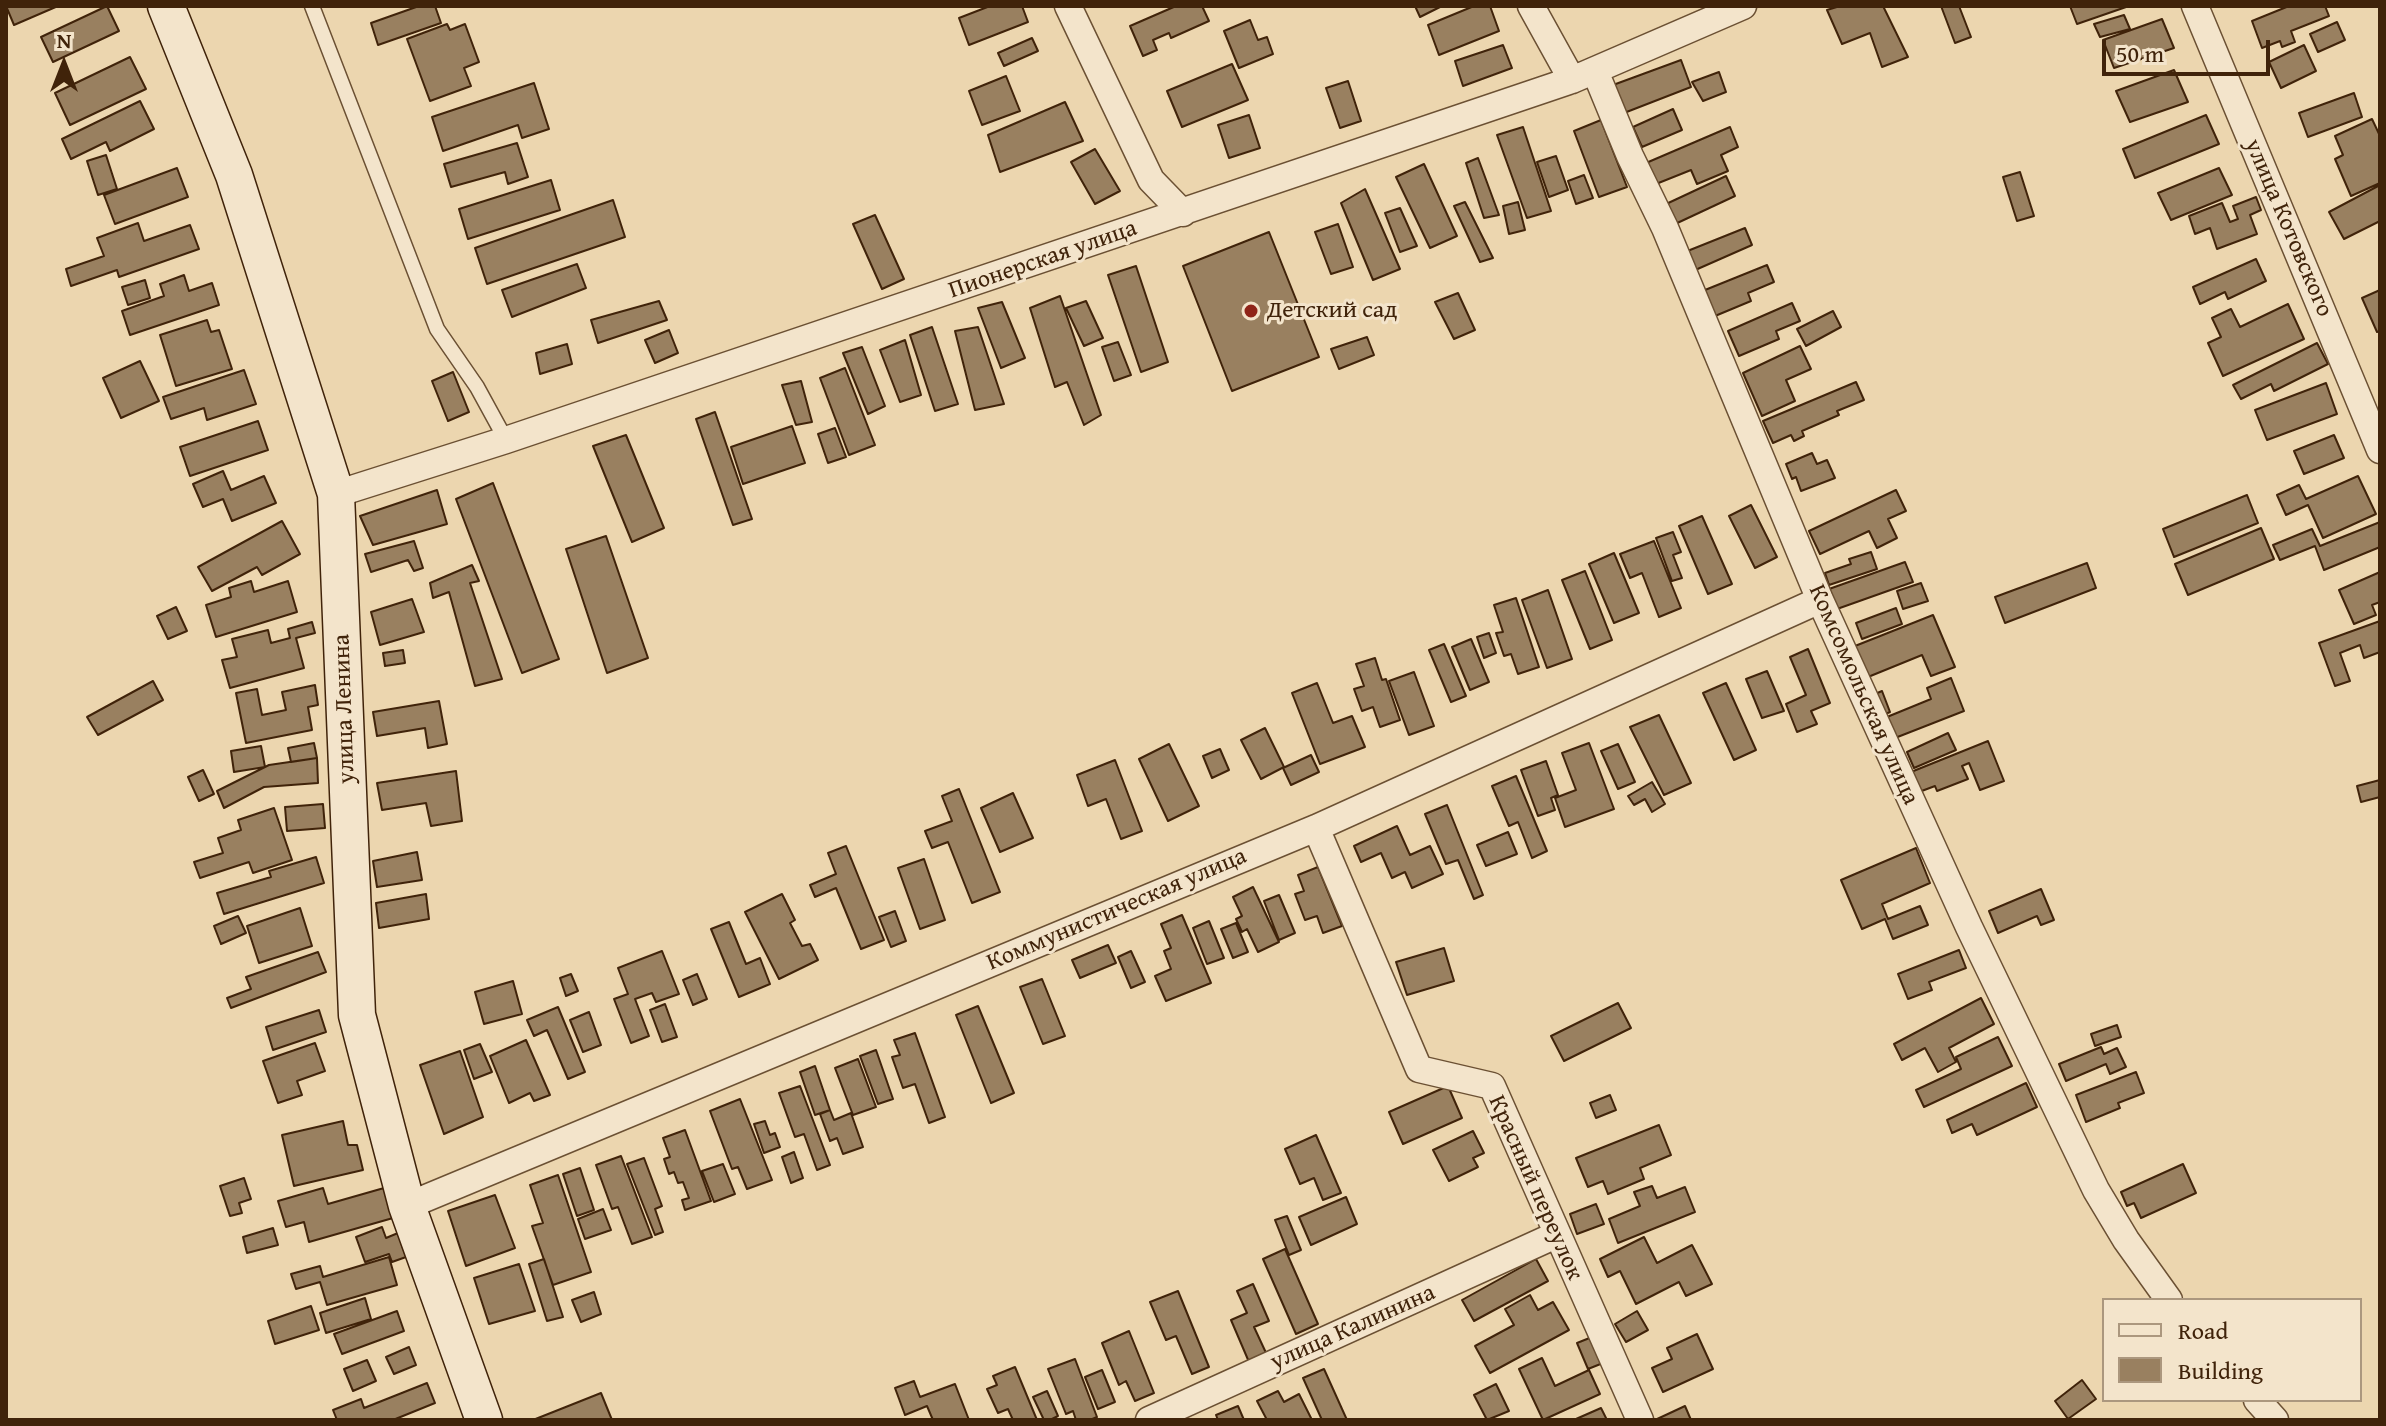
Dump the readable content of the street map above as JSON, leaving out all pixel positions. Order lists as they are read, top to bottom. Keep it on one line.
{"streets":{"street":["улица Котовского","Пионерская улица","Комсомольская улица","улица Ленина","Коммунистическая улица","Красный переулок","улица Калинина"]},"crossings":[["Пионерская улица","Комсомольская улица"],["Пионерская улица","улица Ленина"],["Комсомольская улица","Коммунистическая улица"],["улица Ленина","Коммунистическая улица"],["Коммунистическая улица","Красный переулок"],["Красный переулок","улица Калинина"]],"places":["Детский сад"],"legend":["Road","Building"],"scale_bar":"50 m","north":"top"}
